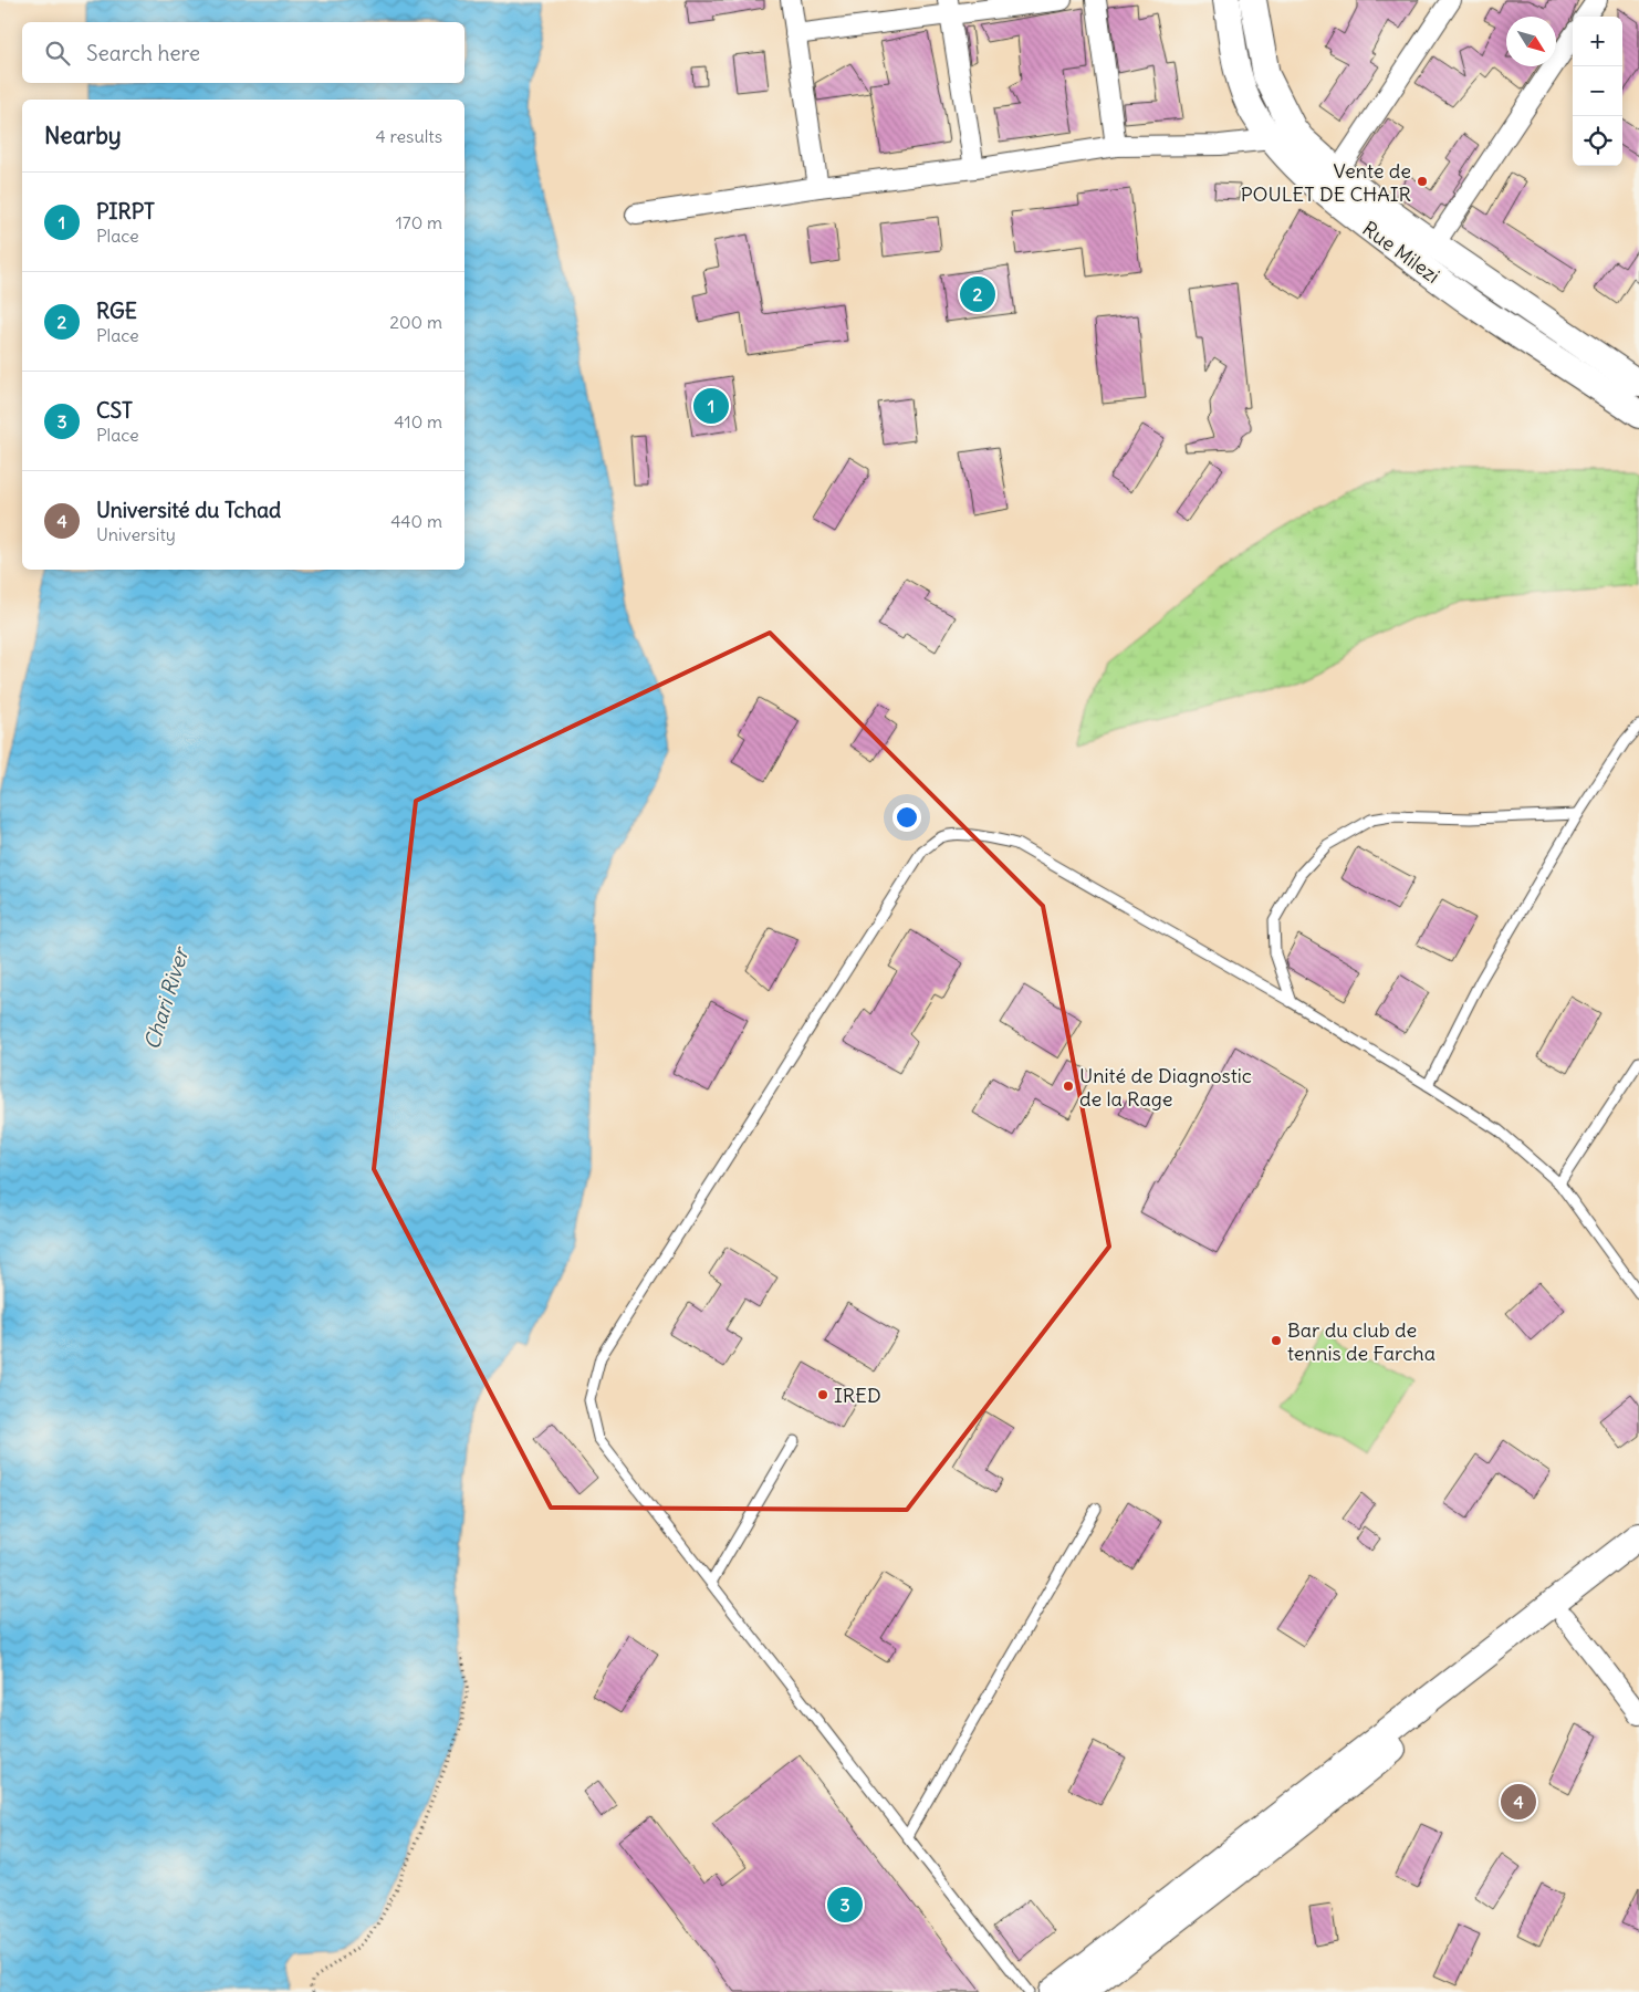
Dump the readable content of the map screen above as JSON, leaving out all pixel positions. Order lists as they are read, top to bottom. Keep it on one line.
{"streets":{"main road":["Rue Milezi"]},"water":["Chari River"],"places":["Vente de POULET DE CHAIR","Unité de Diagnostic de la Rage","Bar du club de tennis de Farcha","IRED"],"north":"bottom right","page":{"map_buttons":["+","−"],"search":"Search here","heading":["Nearby","4 results"],"list":[{"mark":"1","name":"PIRPT","note":"Place","value":"170 m"},{"mark":"2","name":"RGE","note":"Place","value":"200 m"},{"mark":"3","name":"CST","note":"Place","value":"410 m"},{"mark":"4","name":"Université du Tchad","note":"University","value":"440 m"}],"pins":["2","1","4","3"]}}
